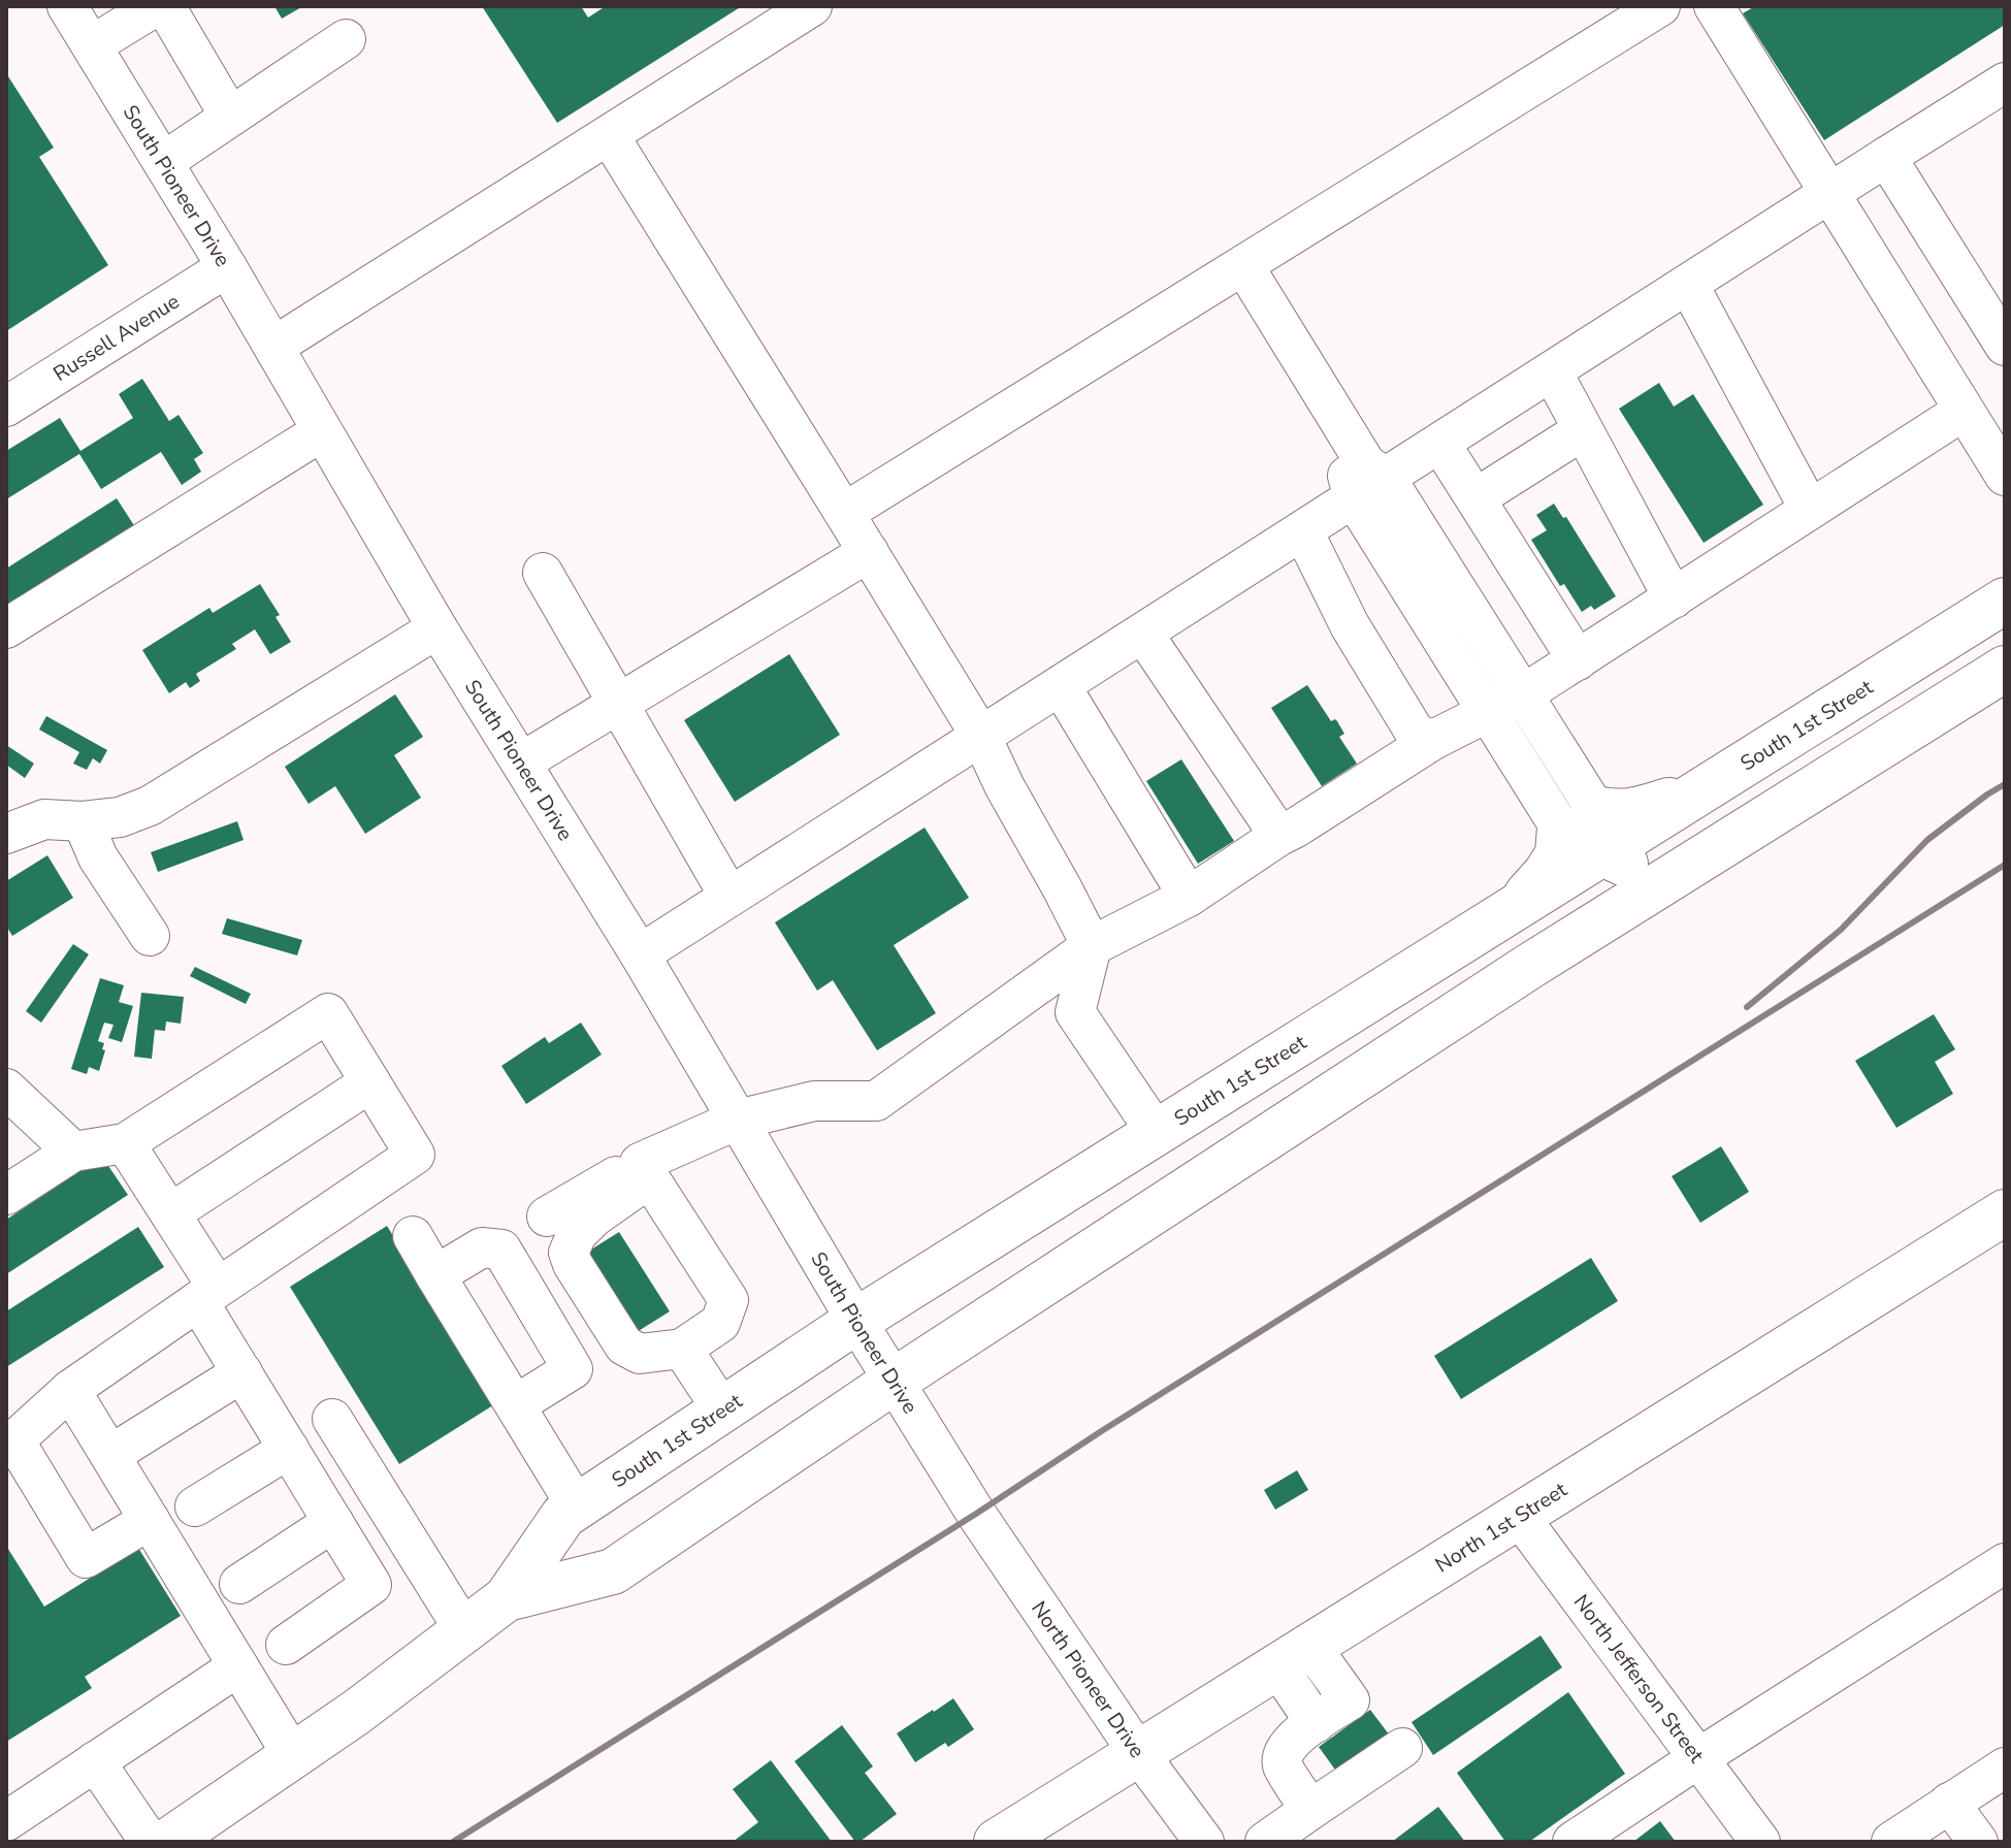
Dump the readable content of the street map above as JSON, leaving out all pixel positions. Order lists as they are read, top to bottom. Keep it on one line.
{"streets":{"main road":["South 1st Street","North 1st Street"],"street":["South Pioneer Drive","Russell Avenue","North Pioneer Drive","North Jefferson Street"]},"crossings":[["South Pioneer Drive","Russell Avenue"],["South Pioneer Drive","South 1st Street"],["South Pioneer Drive","North Pioneer Drive"],["North 1st Street","North Pioneer Drive"],["North 1st Street","North Jefferson Street"]]}
